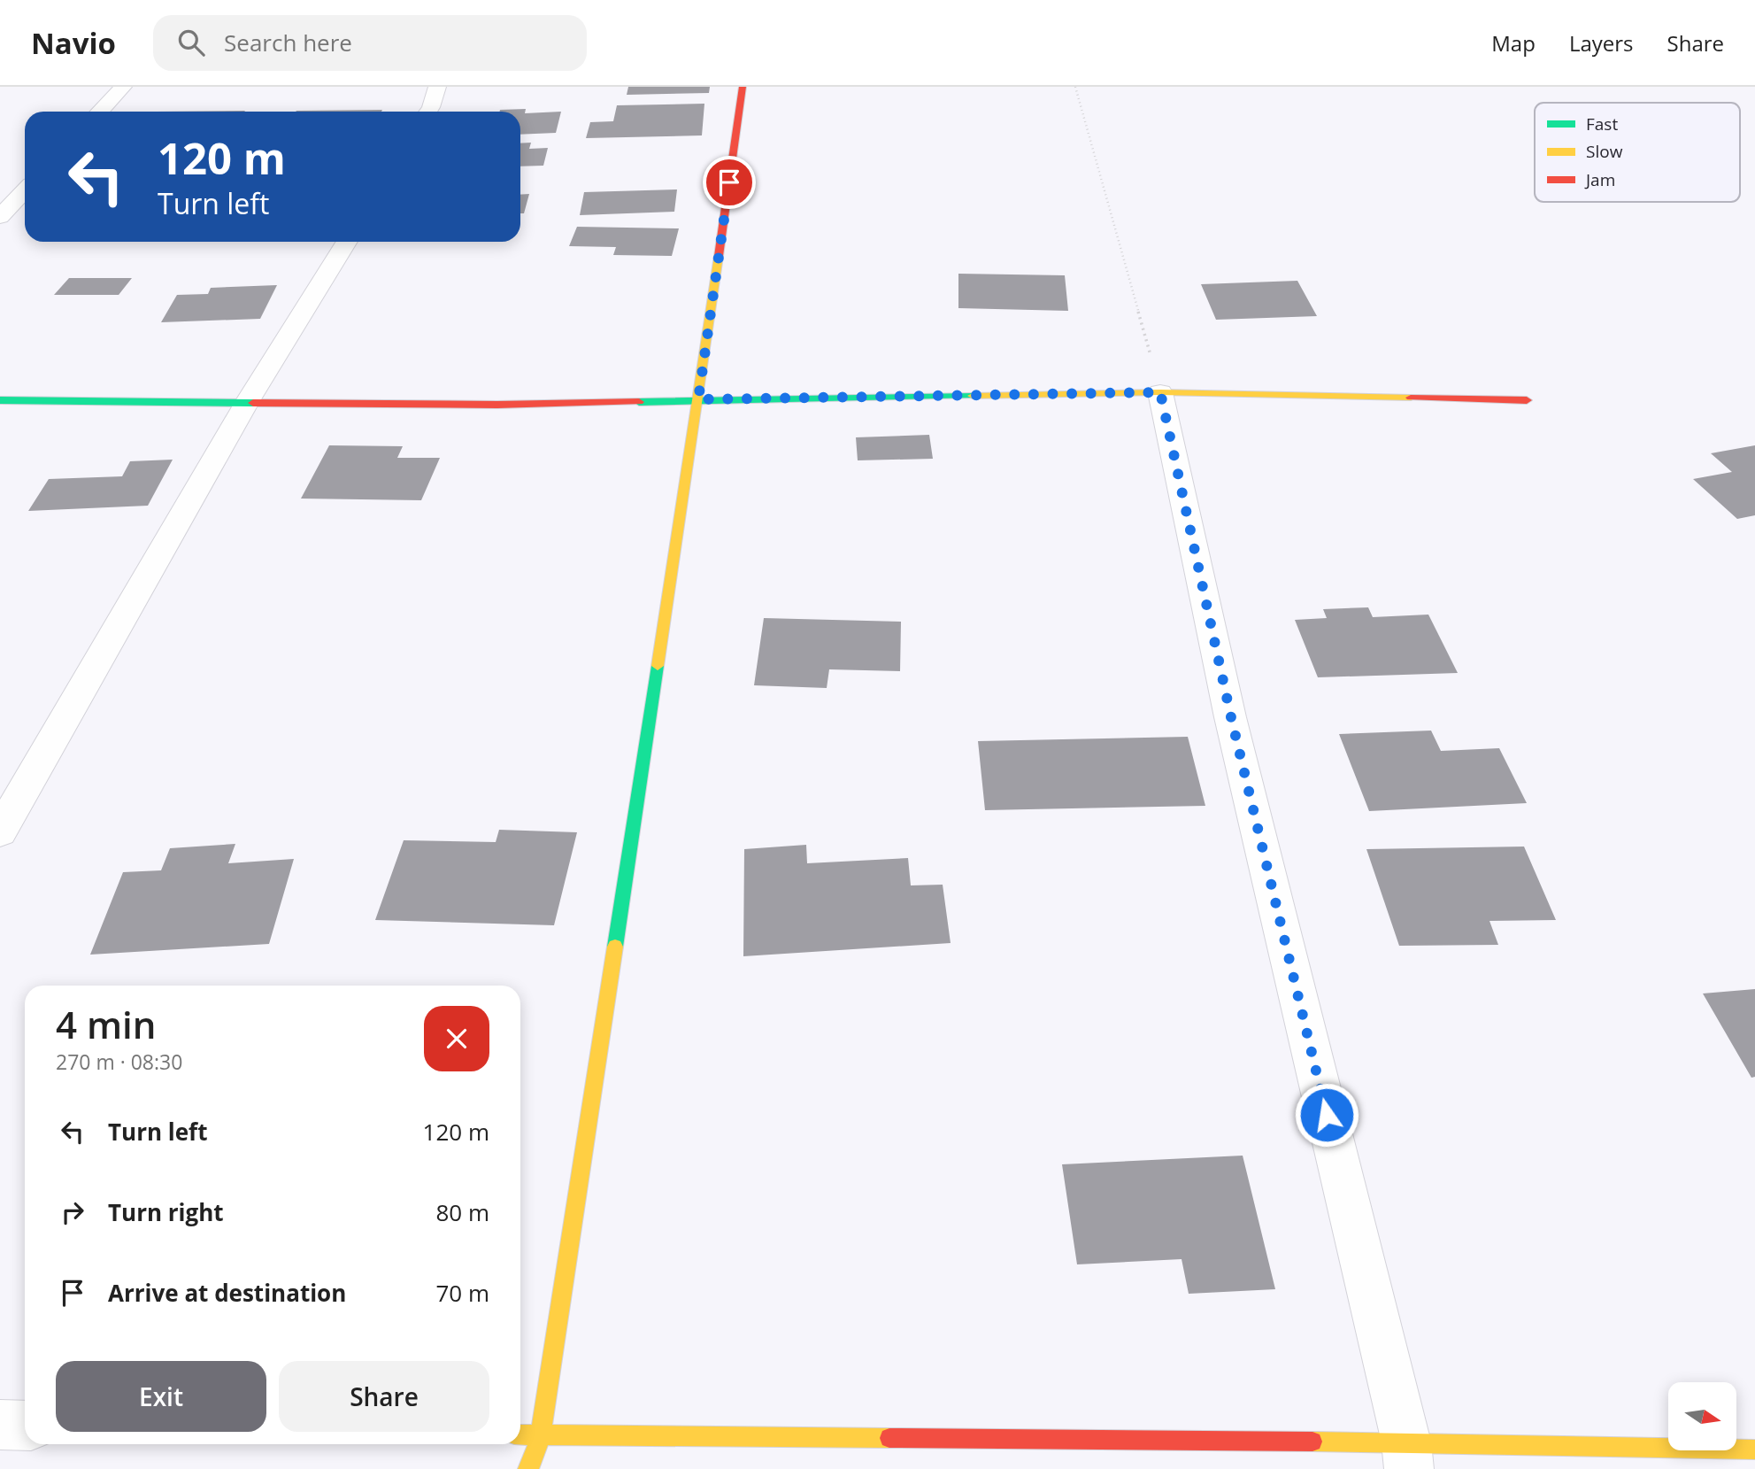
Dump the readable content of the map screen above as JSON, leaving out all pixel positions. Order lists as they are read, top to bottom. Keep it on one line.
{"legend":["Fast","Slow","Jam"],"north":"right","page":{"header":"Navio","search":"Search here","nav":["Map","Layers","Share"],"turn":["120 m","Turn left"],"heading":["4 min","270 m · 08:30"],"list":[{"name":"Turn left","value":"120 m"},{"name":"Turn right","value":"80 m"},{"name":"Arrive at destination","value":"70 m"}],"buttons":["Exit","Share"]}}
